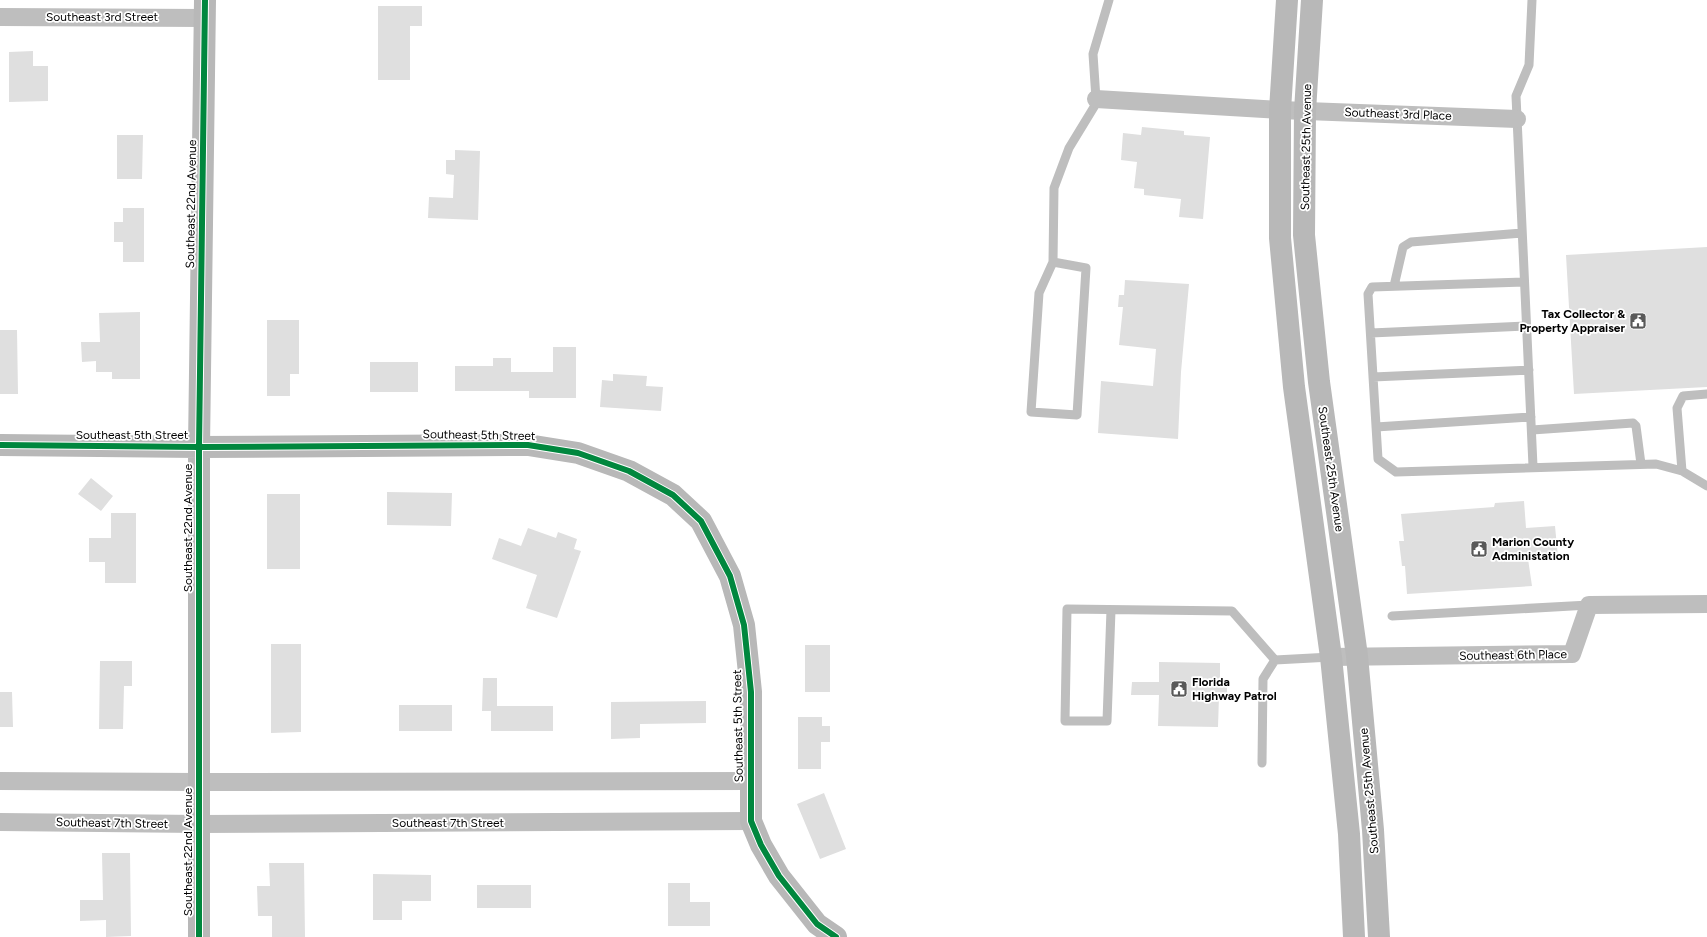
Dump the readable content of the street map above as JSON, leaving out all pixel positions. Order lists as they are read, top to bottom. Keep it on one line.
{"streets":{"street":["Southeast 3rd Street","Southeast 3rd Place","Southeast 25th Avenue","Southeast 22nd Avenue","Southeast 5th Street","Southeast 6th Place","Southeast 7th Street"]},"crossings":[["Southeast 3rd Street","Southeast 22nd Avenue"],["Southeast 3rd Place","Southeast 25th Avenue"],["Southeast 25th Avenue","Southeast 6th Place"],["Southeast 22nd Avenue","Southeast 5th Street"],["Southeast 22nd Avenue","Southeast 7th Street"],["Southeast 5th Street","Southeast 7th Street"]],"places":{"public building":["Tax Collector & Property Appraiser","Marion County Administation","Florida Highway Patrol"]}}
